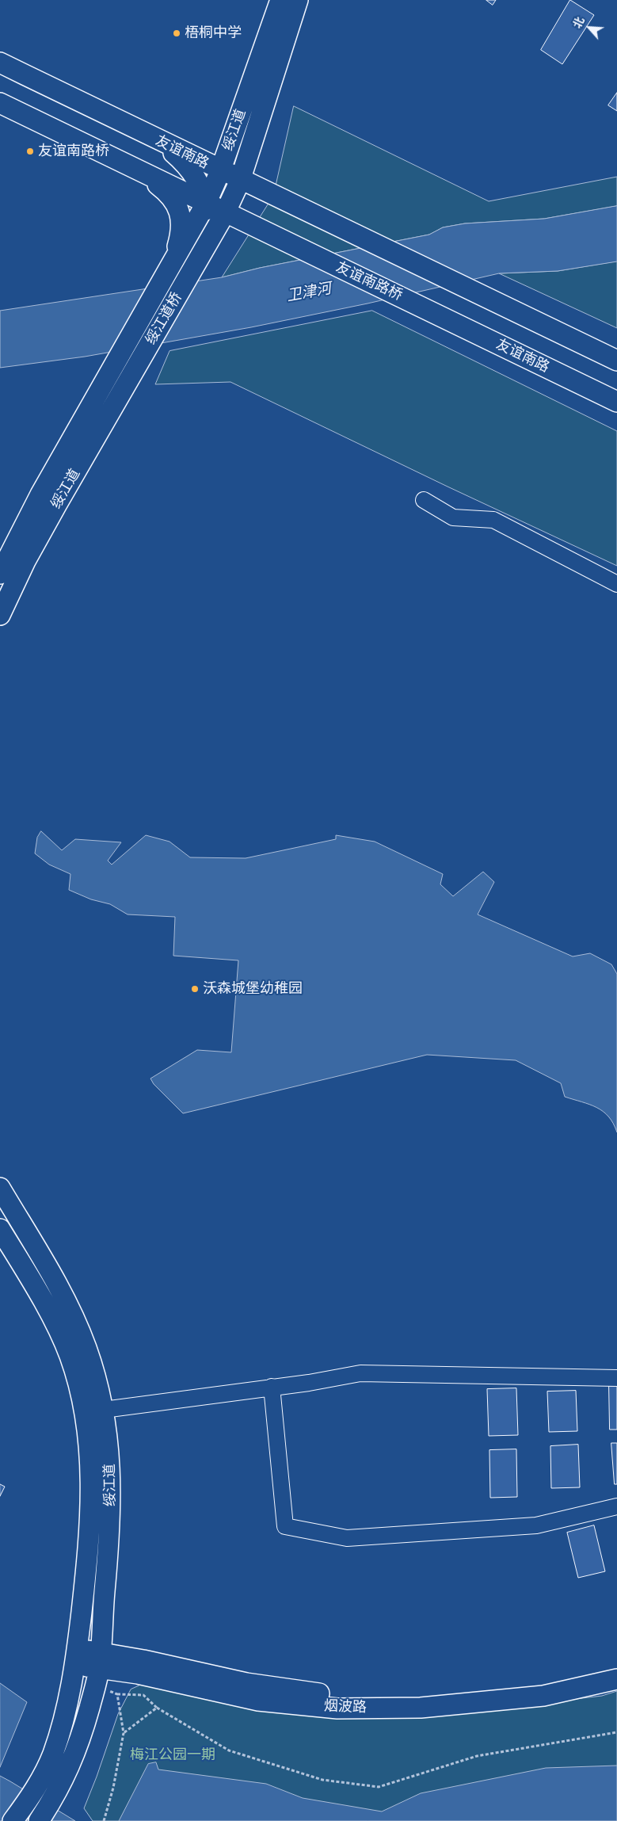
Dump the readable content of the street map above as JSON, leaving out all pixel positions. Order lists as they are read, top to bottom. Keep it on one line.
{"streets":{"main road":["绥江道","友谊南路","友谊南路桥","绥江道桥","烟波路"]},"crossings":[["绥江道","友谊南路"],["绥江道","友谊南路桥"],["绥江道","绥江道桥"],["绥江道","烟波路"],["友谊南路","友谊南路桥"]],"water":["卫津河"],"parks":["梅江公园一期"],"places":["梧桐中学","友谊南路桥","沃森城堡幼稚园"],"north":"top left"}
